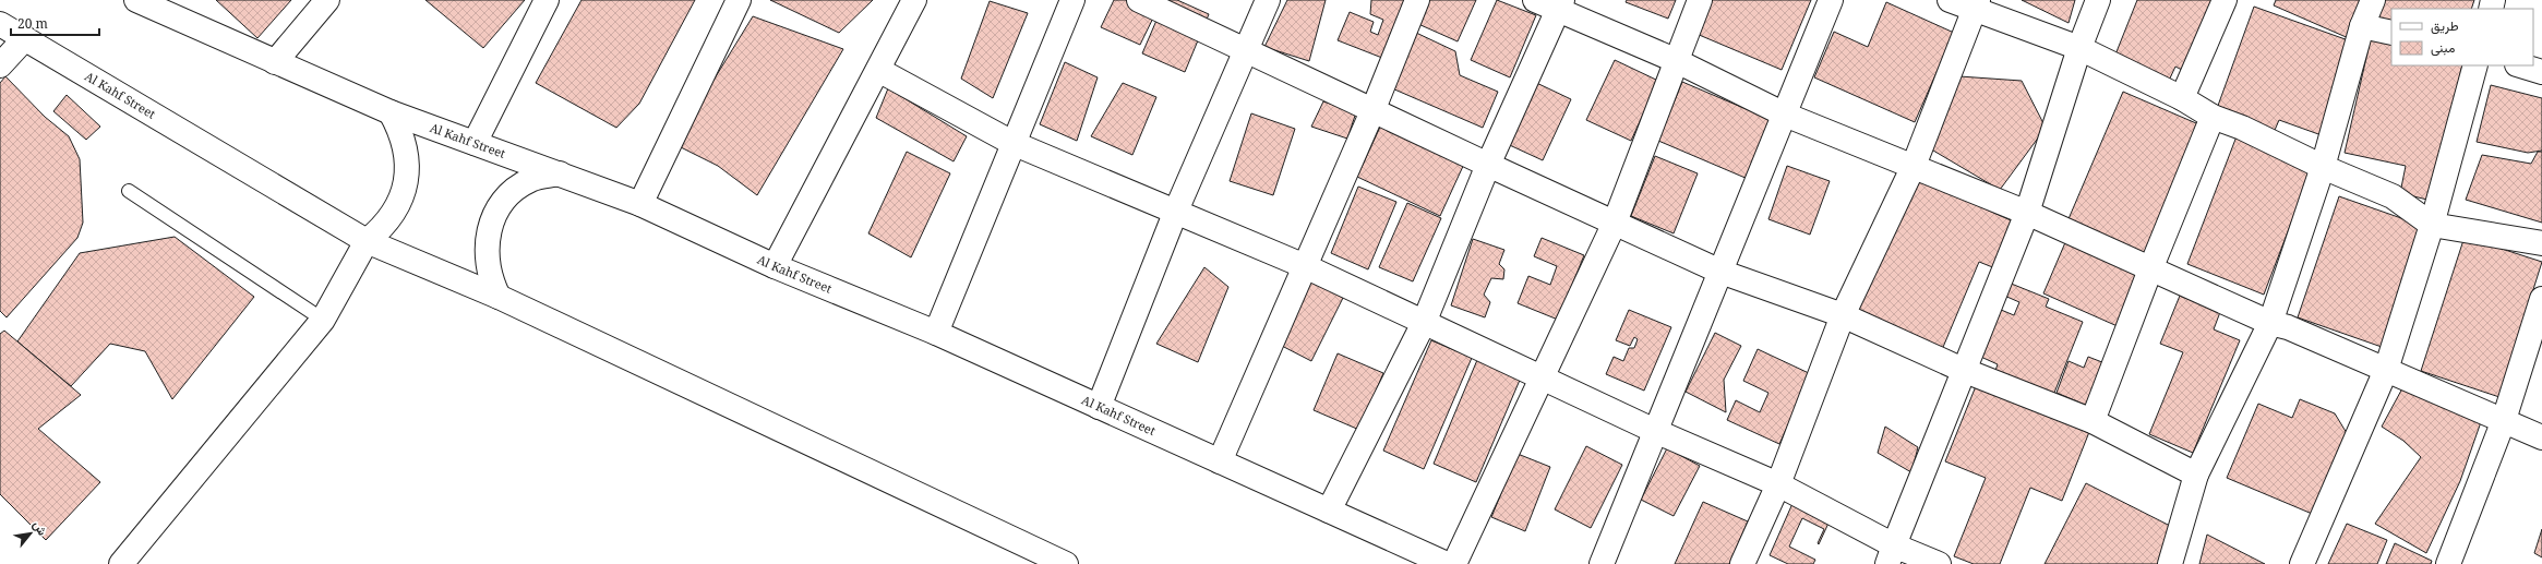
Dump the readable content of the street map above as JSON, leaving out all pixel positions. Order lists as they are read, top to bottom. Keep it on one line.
{"streets":{"street":["Al Kahf Street"]},"legend":["طريق","مبنى"],"scale_bar":"20 m","north":"top right"}
